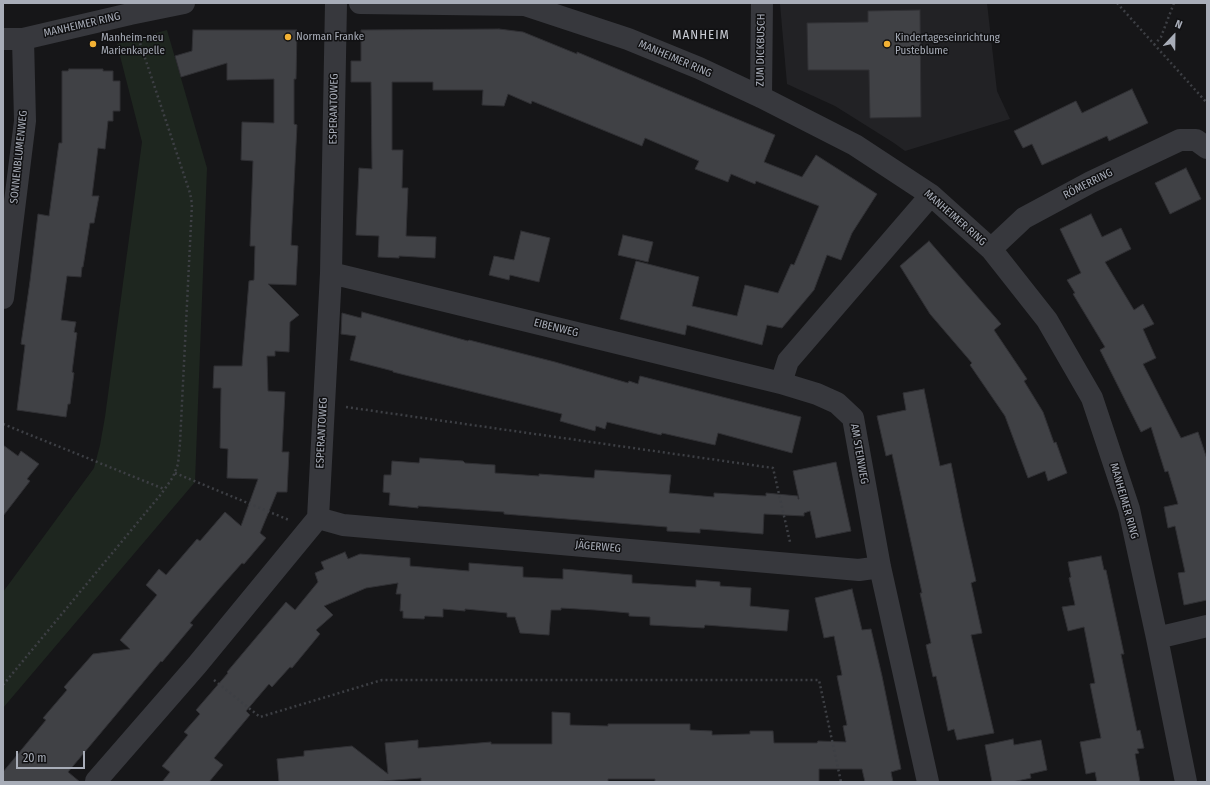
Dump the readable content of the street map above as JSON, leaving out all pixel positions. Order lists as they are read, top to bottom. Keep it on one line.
{"streets":{"street":["MANHEIMER RING","ZUM DICKBUSCH","ESPERANTOWEG","SONNENBLUMENWEG","RÖMERRING","EIBENWEG","AM STEINWEG","JÄGERWEG"]},"crossings":[["MANHEIMER RING","ZUM DICKBUSCH"],["MANHEIMER RING","SONNENBLUMENWEG"],["MANHEIMER RING","RÖMERRING"],["ESPERANTOWEG","EIBENWEG"],["ESPERANTOWEG","JÄGERWEG"],["EIBENWEG","AM STEINWEG"],["AM STEINWEG","JÄGERWEG"]],"districts":["MANHEIM"],"places":["Norman Franke","Manheim-neu Marienkapelle","Kindertageseinrichtung Pusteblume"],"scale_bar":"20 m","north":"top"}
